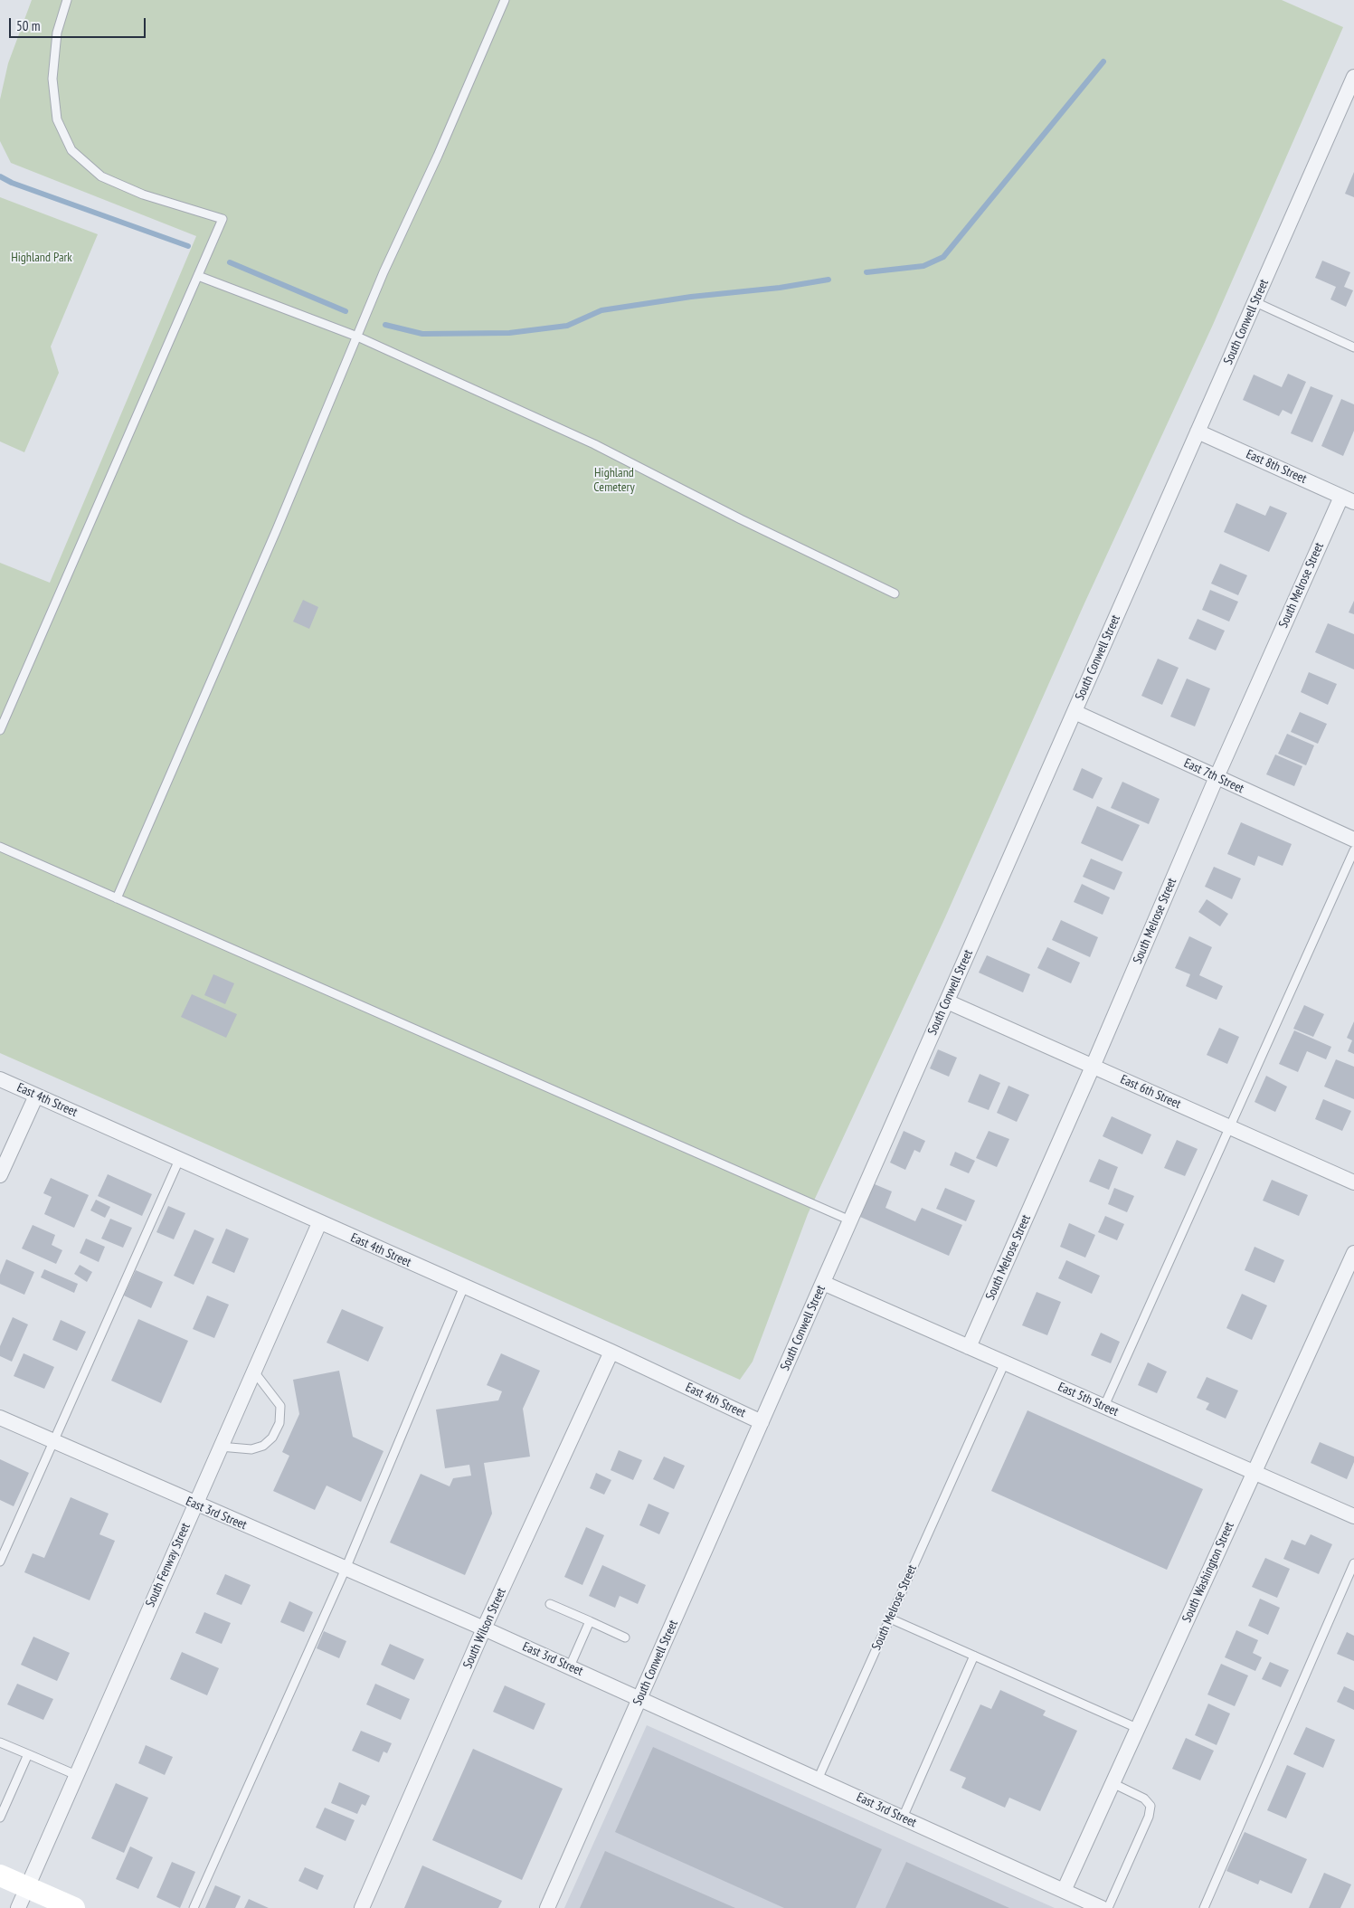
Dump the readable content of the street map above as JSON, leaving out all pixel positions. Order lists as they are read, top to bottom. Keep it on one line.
{"streets":{"street":["South Conwell Street","East 8th Street","South Melrose Street","East 7th Street","East 6th Street","East 4th Street","East 5th Street","East 3rd Street","South Fenway Street","South Washington Street","South Wilson Street"]},"crossings":[["South Conwell Street","East 8th Street"],["South Conwell Street","East 7th Street"],["South Conwell Street","East 6th Street"],["South Conwell Street","East 4th Street"],["South Conwell Street","East 5th Street"],["South Conwell Street","East 3rd Street"],["East 8th Street","South Melrose Street"],["South Melrose Street","East 7th Street"],["South Melrose Street","East 6th Street"],["South Melrose Street","East 5th Street"],["South Melrose Street","East 3rd Street"],["East 4th Street","South Fenway Street"],["East 4th Street","South Wilson Street"],["East 5th Street","South Washington Street"],["East 3rd Street","South Fenway Street"],["East 3rd Street","South Washington Street"],["East 3rd Street","South Wilson Street"]],"parks":["Highland Park","Highland Cemetery"],"scale_bar":"50 m"}
